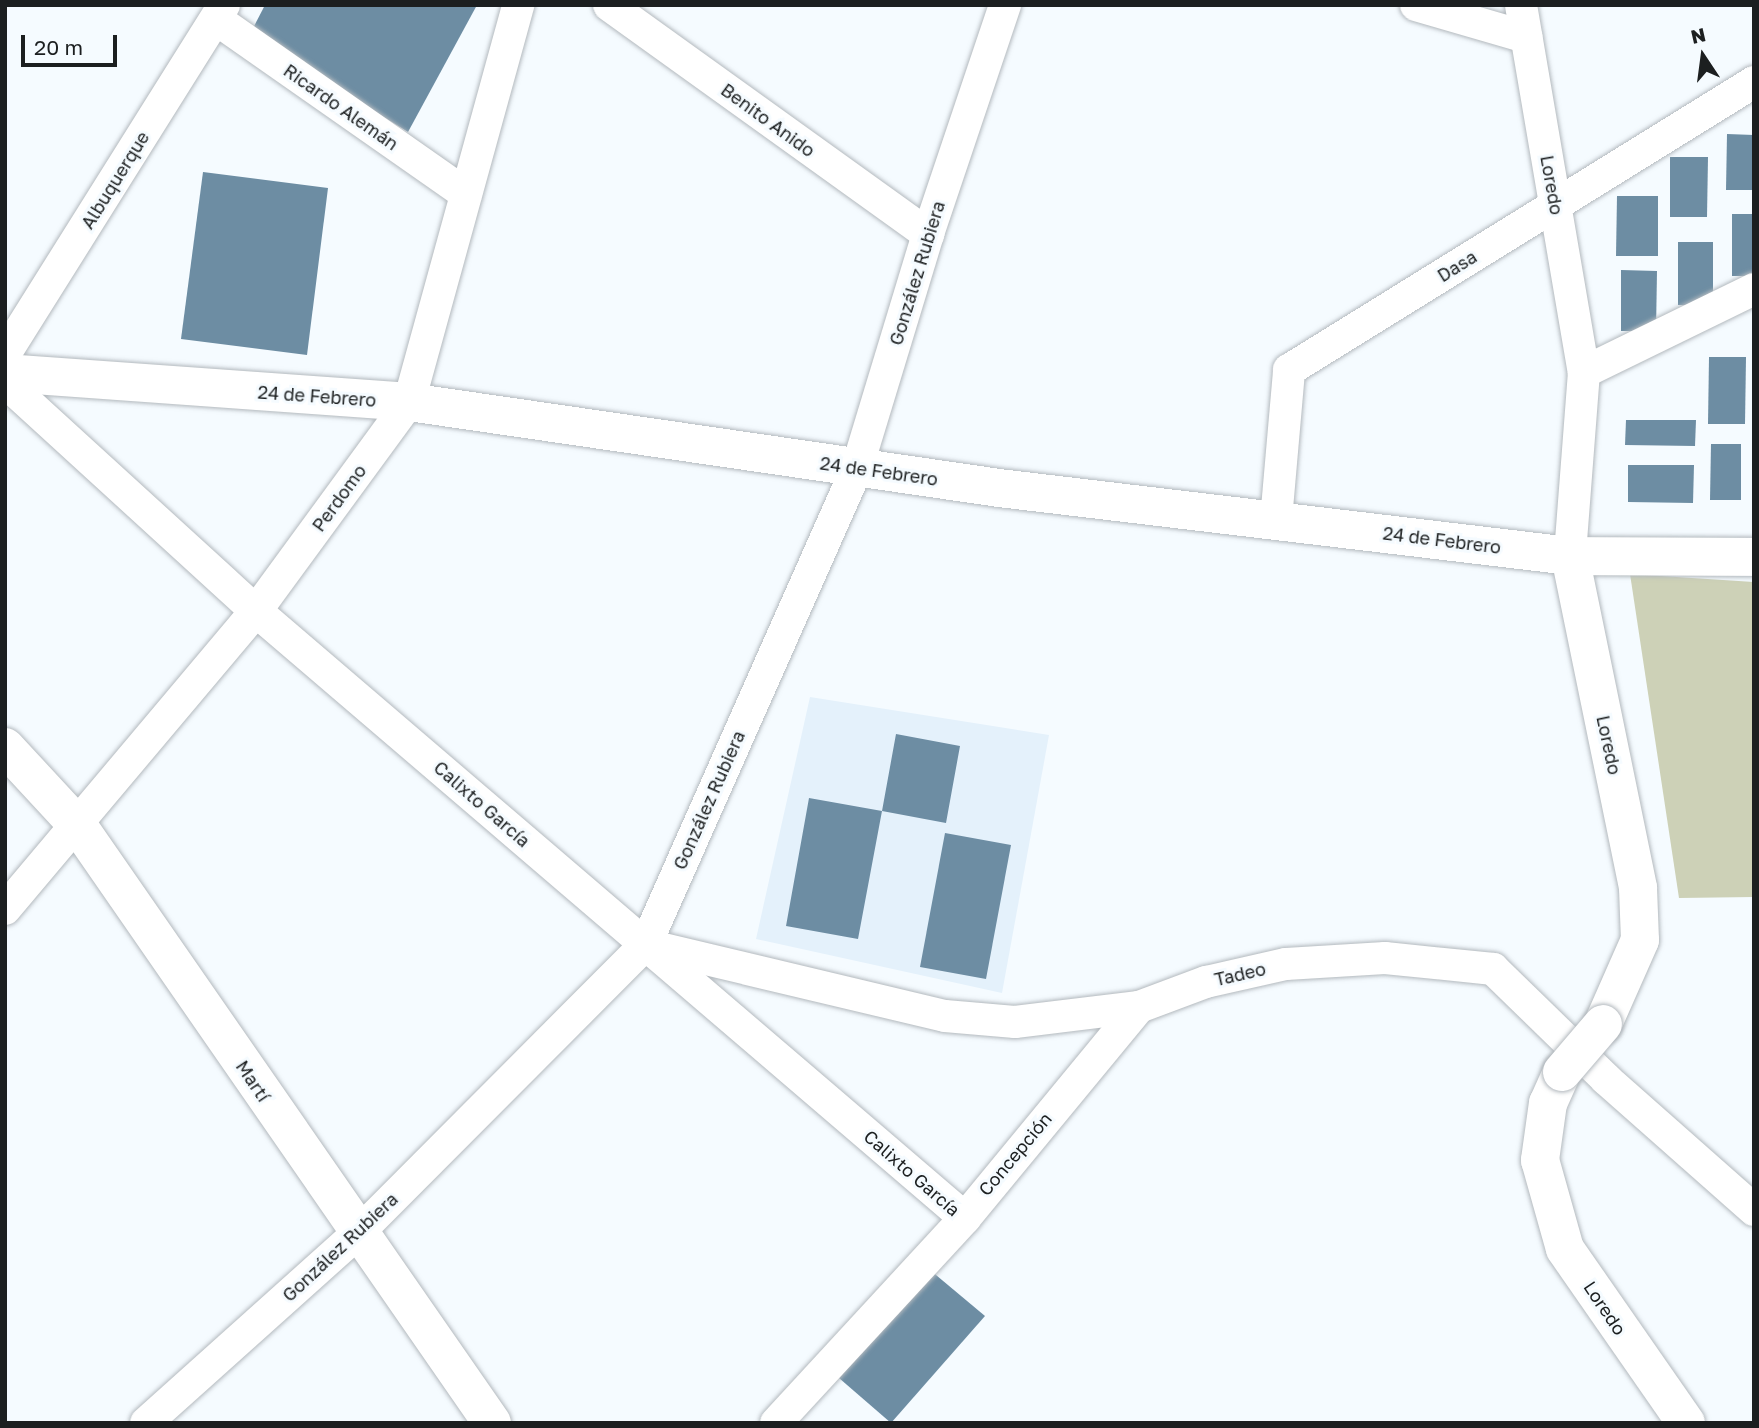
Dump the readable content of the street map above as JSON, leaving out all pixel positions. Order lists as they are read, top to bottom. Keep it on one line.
{"streets":{"main road":["Loredo","24 de Febrero","Martí"],"street":["Ricardo Alemán","Benito Anido","Albuquerque","Dasa","González Rubiera","Perdomo","Calixto García","Tadeo","Concepción"]},"crossings":[["Ricardo Alemán","Albuquerque"],["Ricardo Alemán","Perdomo"],["Benito Anido","González Rubiera"],["Loredo","Dasa"],["Loredo","24 de Febrero"],["Dasa","24 de Febrero"],["González Rubiera","24 de Febrero"],["González Rubiera","Calixto García"],["González Rubiera","Tadeo"],["González Rubiera","Martí"],["24 de Febrero","Perdomo"],["Perdomo","Calixto García"],["Perdomo","Martí"],["Calixto García","Tadeo"],["Calixto García","Concepción"],["Tadeo","Concepción"]],"scale_bar":"20 m","north":"top"}
